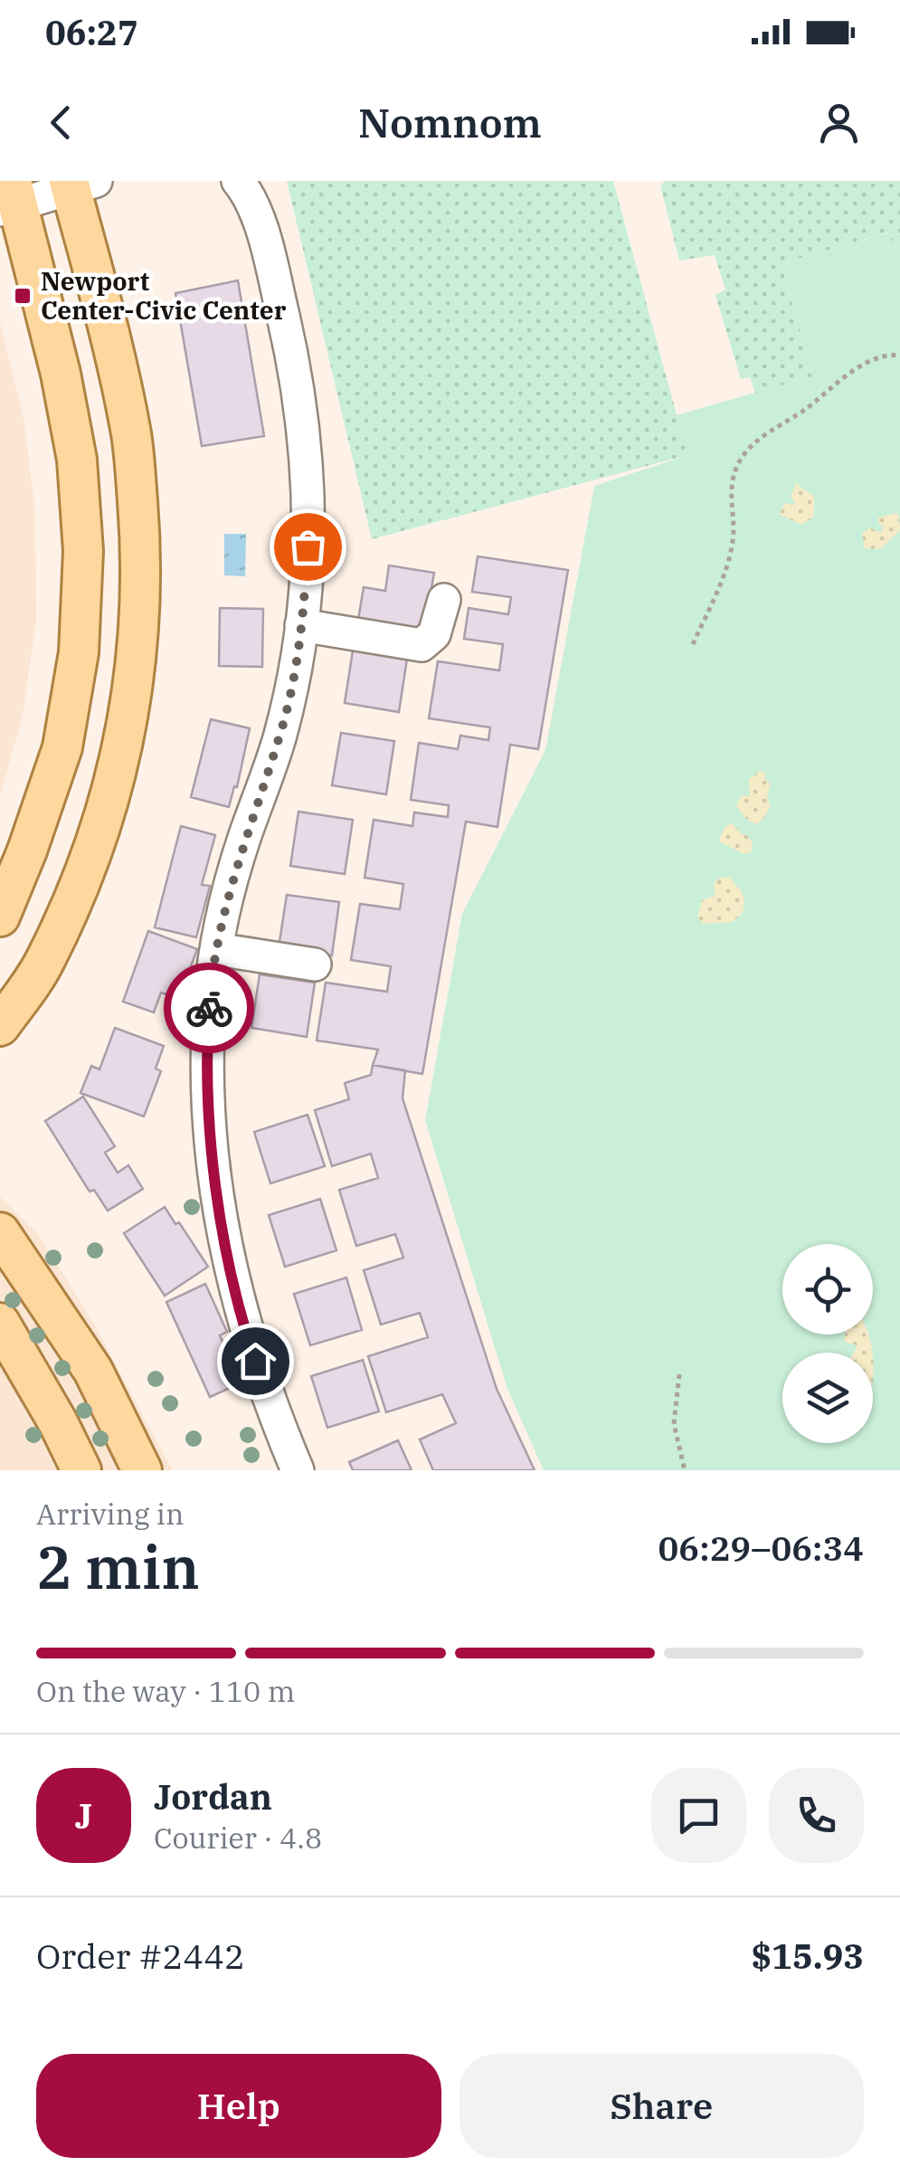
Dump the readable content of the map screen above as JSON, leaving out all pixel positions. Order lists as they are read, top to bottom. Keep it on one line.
{"places":{"transit":["Newport Center-Civic Center"]},"page":{"status":"06:27","header":"Nomnom","heading":["2 min","Arriving in","06:29–06:34"],"panel":["Jordan","Courier · 4.8","Order #2442","$15.93"],"bar":"On the way · 110 m","round":"J","buttons":["Help","Share"]}}
